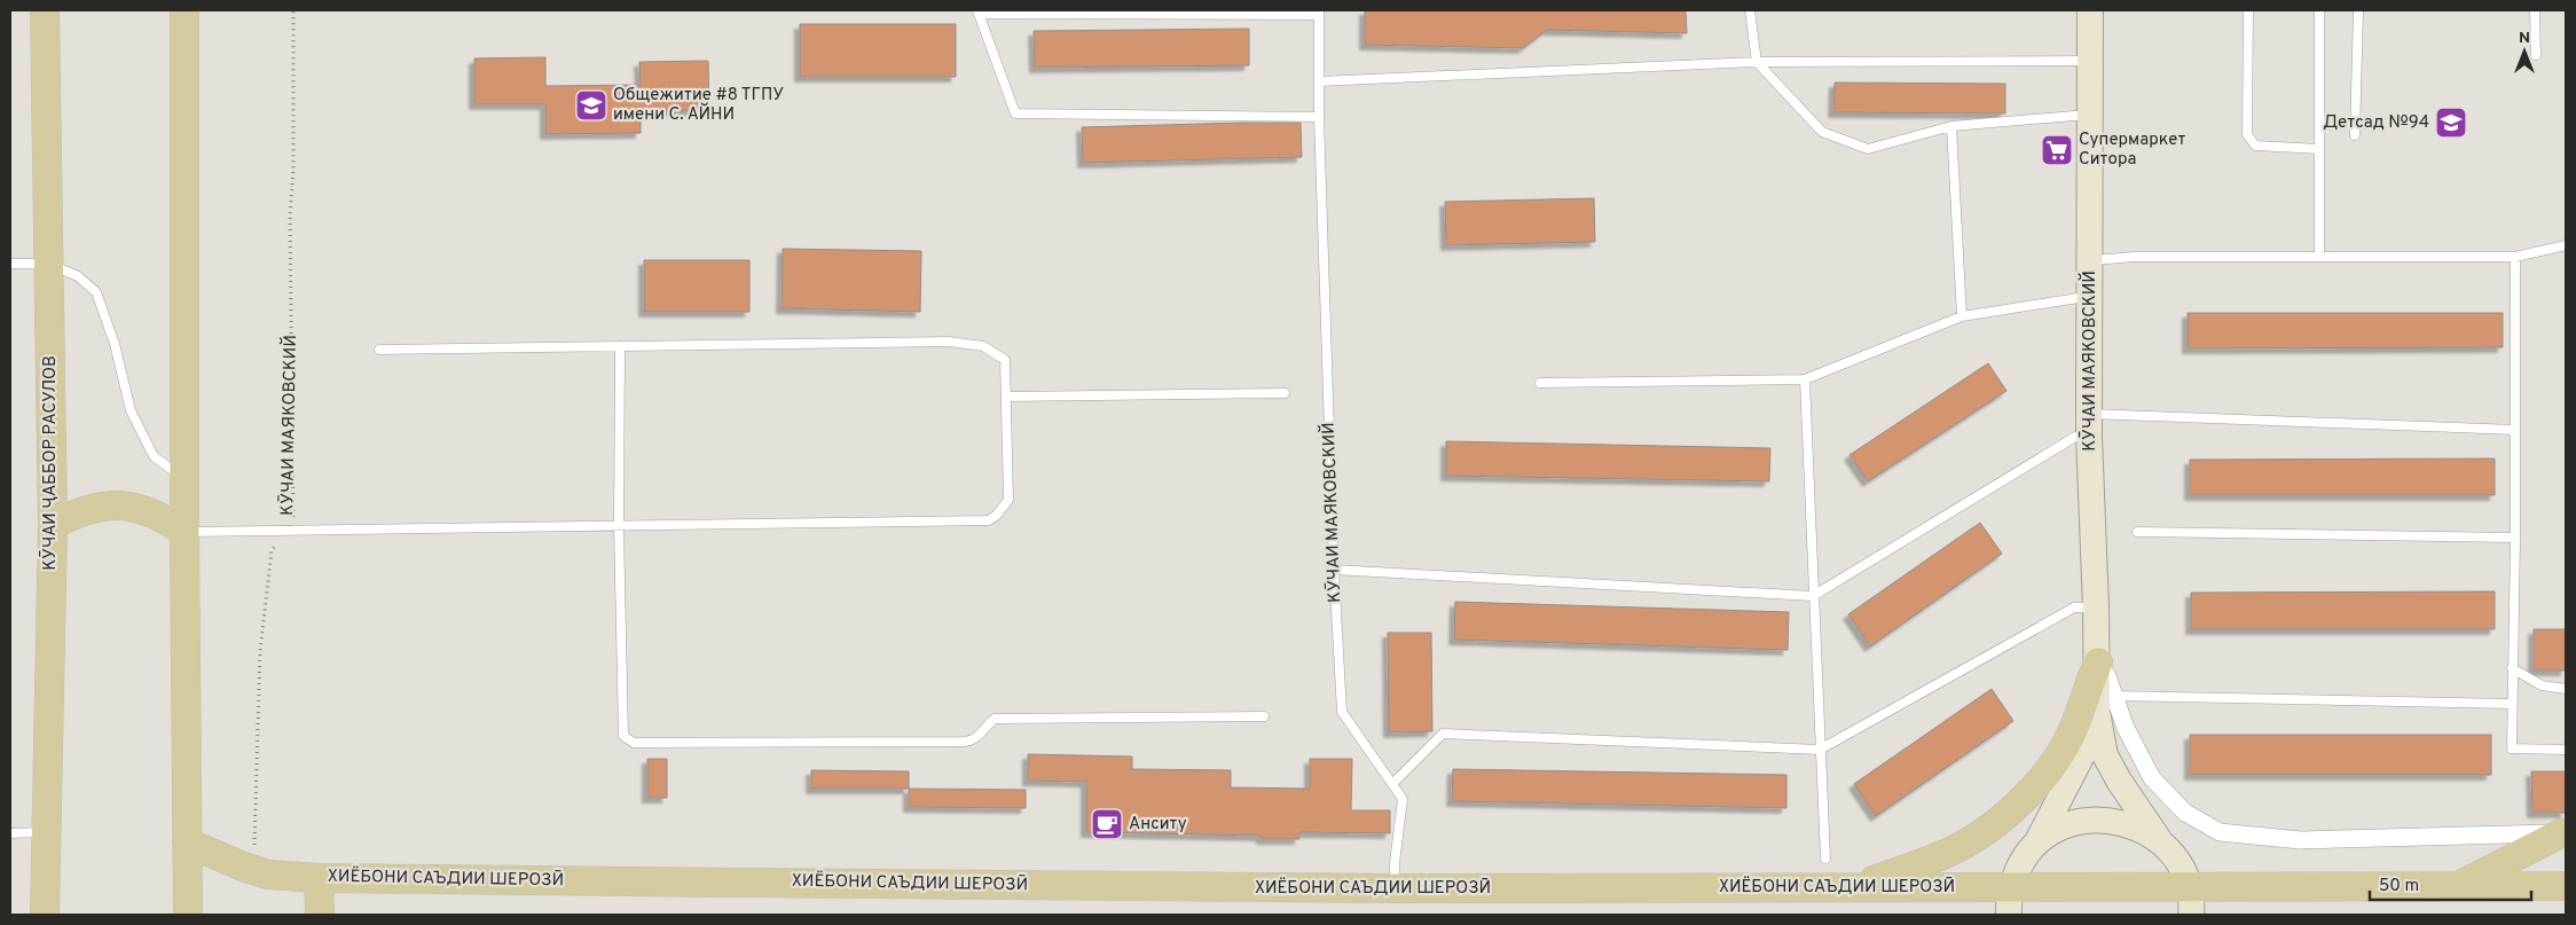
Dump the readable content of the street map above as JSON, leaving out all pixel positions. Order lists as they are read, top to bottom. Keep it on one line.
{"streets":{"main road":["КӮЧАИ ҶАББОР РАСУЛОВ","ХИЁБОНИ САЪДИИ ШЕРОЗӢ"],"street":["КӮЧАИ МАЯКОВСКИЙ"]},"crossings":[["КӮЧАИ МАЯКОВСКИЙ","ХИЁБОНИ САЪДИИ ШЕРОЗӢ"]],"places":{"school or university":["Общежитие #8 ТГПУ имени С. АЙНИ","Детсад №94"],"supermarket":["Супермаркет Ситора"],"cafe":["Анситу"]},"scale_bar":"50 m","north":"top"}
